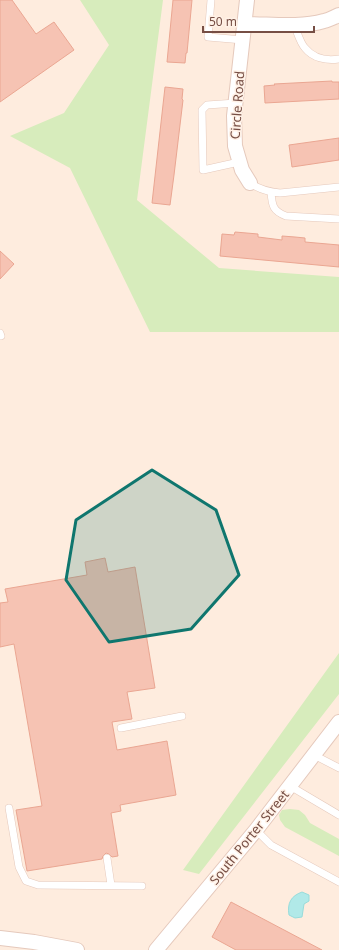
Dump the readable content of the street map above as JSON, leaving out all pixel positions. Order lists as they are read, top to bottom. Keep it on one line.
{"streets":{"street":["Circle Road","South Porter Street"]},"scale_bar":"50 m"}
